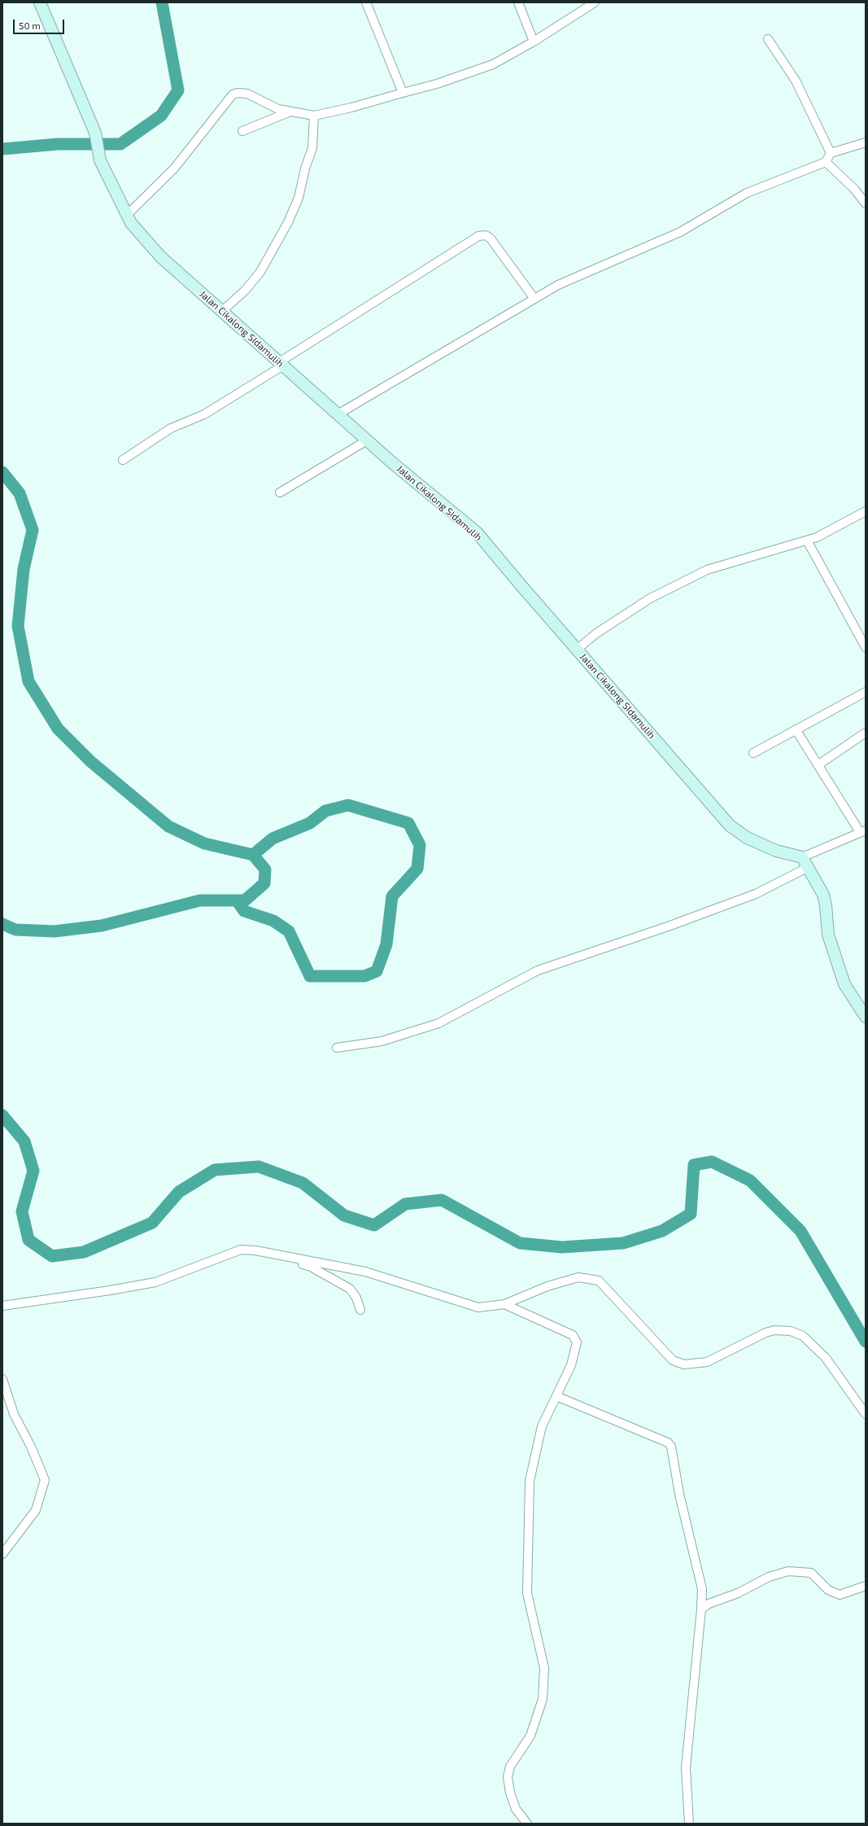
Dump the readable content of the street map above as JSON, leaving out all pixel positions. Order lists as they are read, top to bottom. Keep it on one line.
{"streets":{"street":["Jalan Cikalong SIdamulih"]},"scale_bar":"50 m"}
